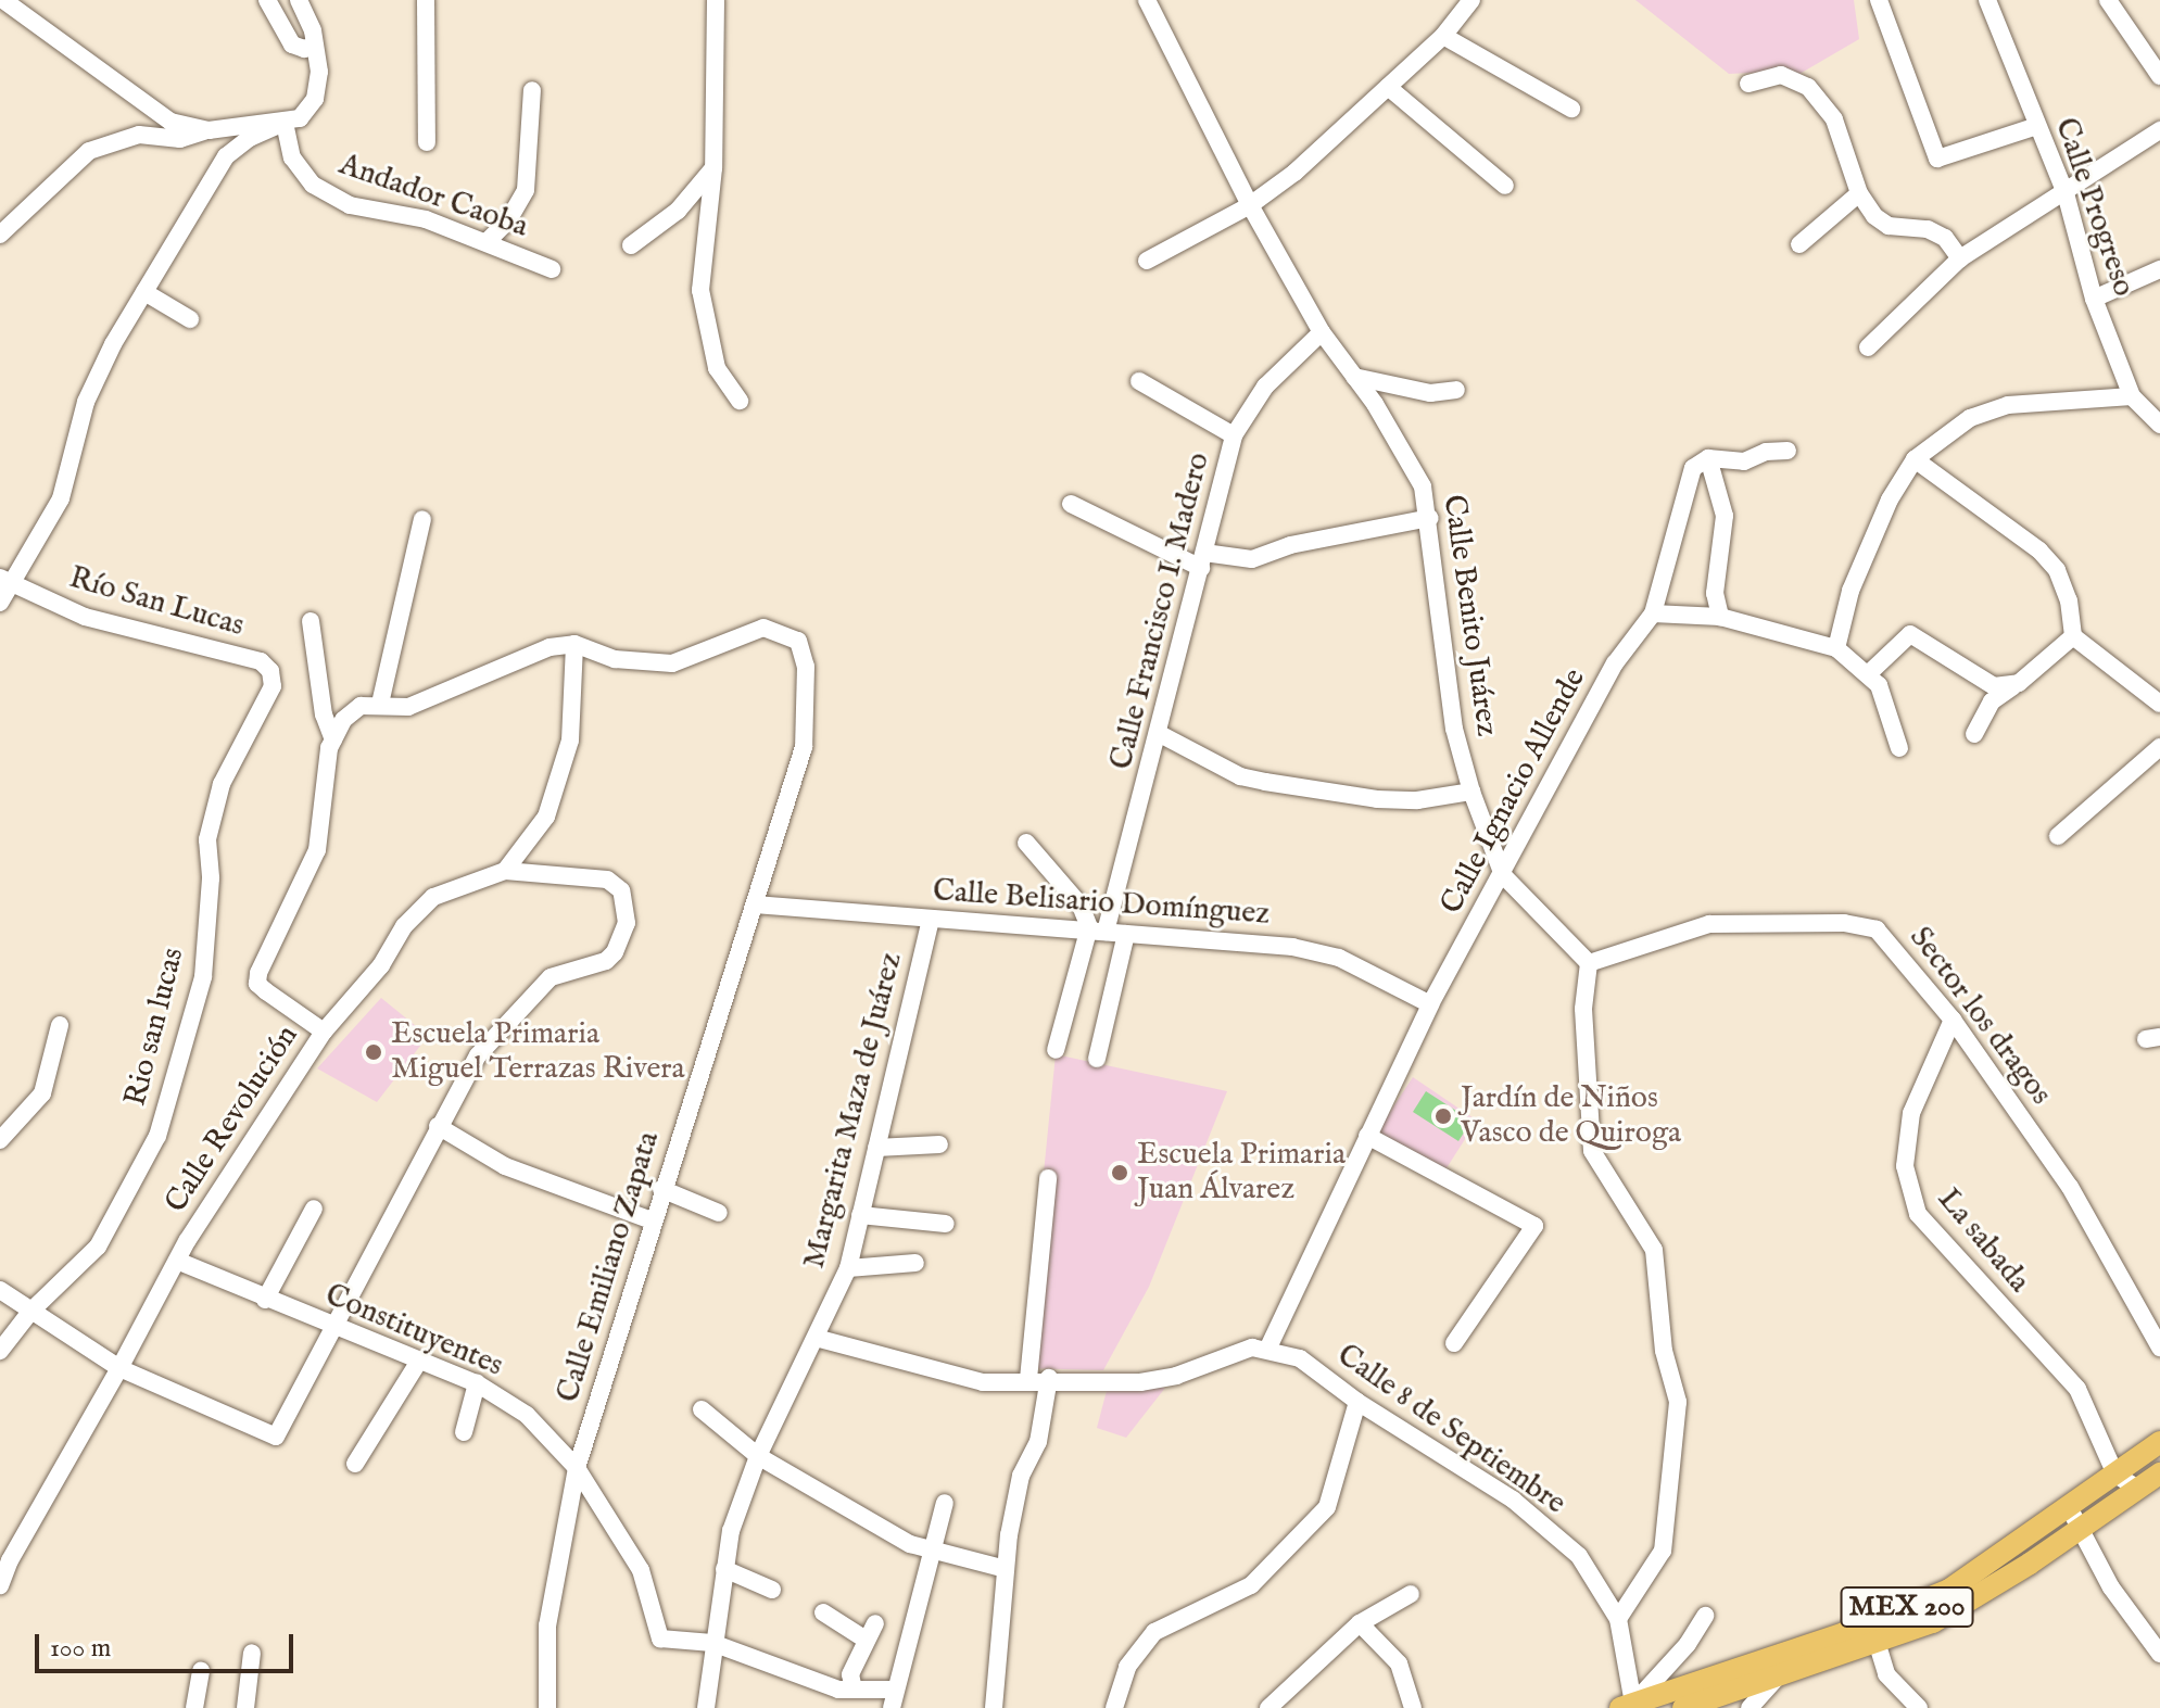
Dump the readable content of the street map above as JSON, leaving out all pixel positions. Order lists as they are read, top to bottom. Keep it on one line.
{"streets":{"main road":["MEX 200"],"street":["Andador Caoba","Calle Progreso","Río San Lucas","Calle Francisco I. Madero","Calle Benito Juárez","Calle Ignacio Allende","Calle Belisario Domínguez","Sector los dragos","Rio san lucas","Margarita Maza de Juárez","Calle Revolución","La sabada","Calle Emiliano Zapata","Constituyentes","Calle 8 de Septiembre"]},"crossings":[["Río San Lucas","Rio san lucas"],["Calle Francisco I. Madero","Calle Benito Juárez"],["Calle Francisco I. Madero","Calle Belisario Domínguez"],["Calle Benito Juárez","Calle Ignacio Allende"],["Calle Benito Juárez","Sector los dragos"],["Calle Ignacio Allende","Calle Belisario Domínguez"],["Calle Ignacio Allende","Calle 8 de Septiembre"],["Calle Belisario Domínguez","Margarita Maza de Juárez"],["Calle Belisario Domínguez","Calle Emiliano Zapata"],["Sector los dragos","La sabada"],["Margarita Maza de Juárez","Constituyentes"],["Calle Revolución","Constituyentes"],["La sabada","MEX 200"],["Calle Emiliano Zapata","Constituyentes"]],"places":["Escuela Primaria Miguel Terrazas Rivera","Jardín de Niños Vasco de Quiroga","Escuela Primaria Juan Álvarez"],"scale_bar":"100 m"}
